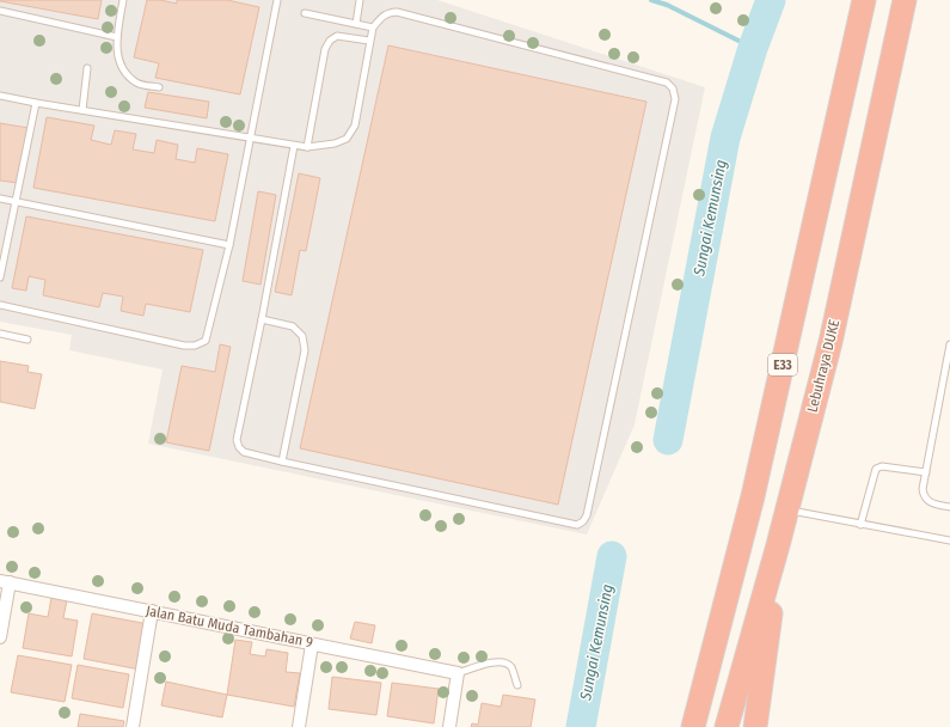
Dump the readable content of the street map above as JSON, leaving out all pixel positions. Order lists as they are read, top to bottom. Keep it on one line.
{"streets":{"highway":["E33","Lebuhraya DUKE"],"street":["Jalan Batu Muda Tambahan 9"]},"water":["Sungai Kemunsing"]}
